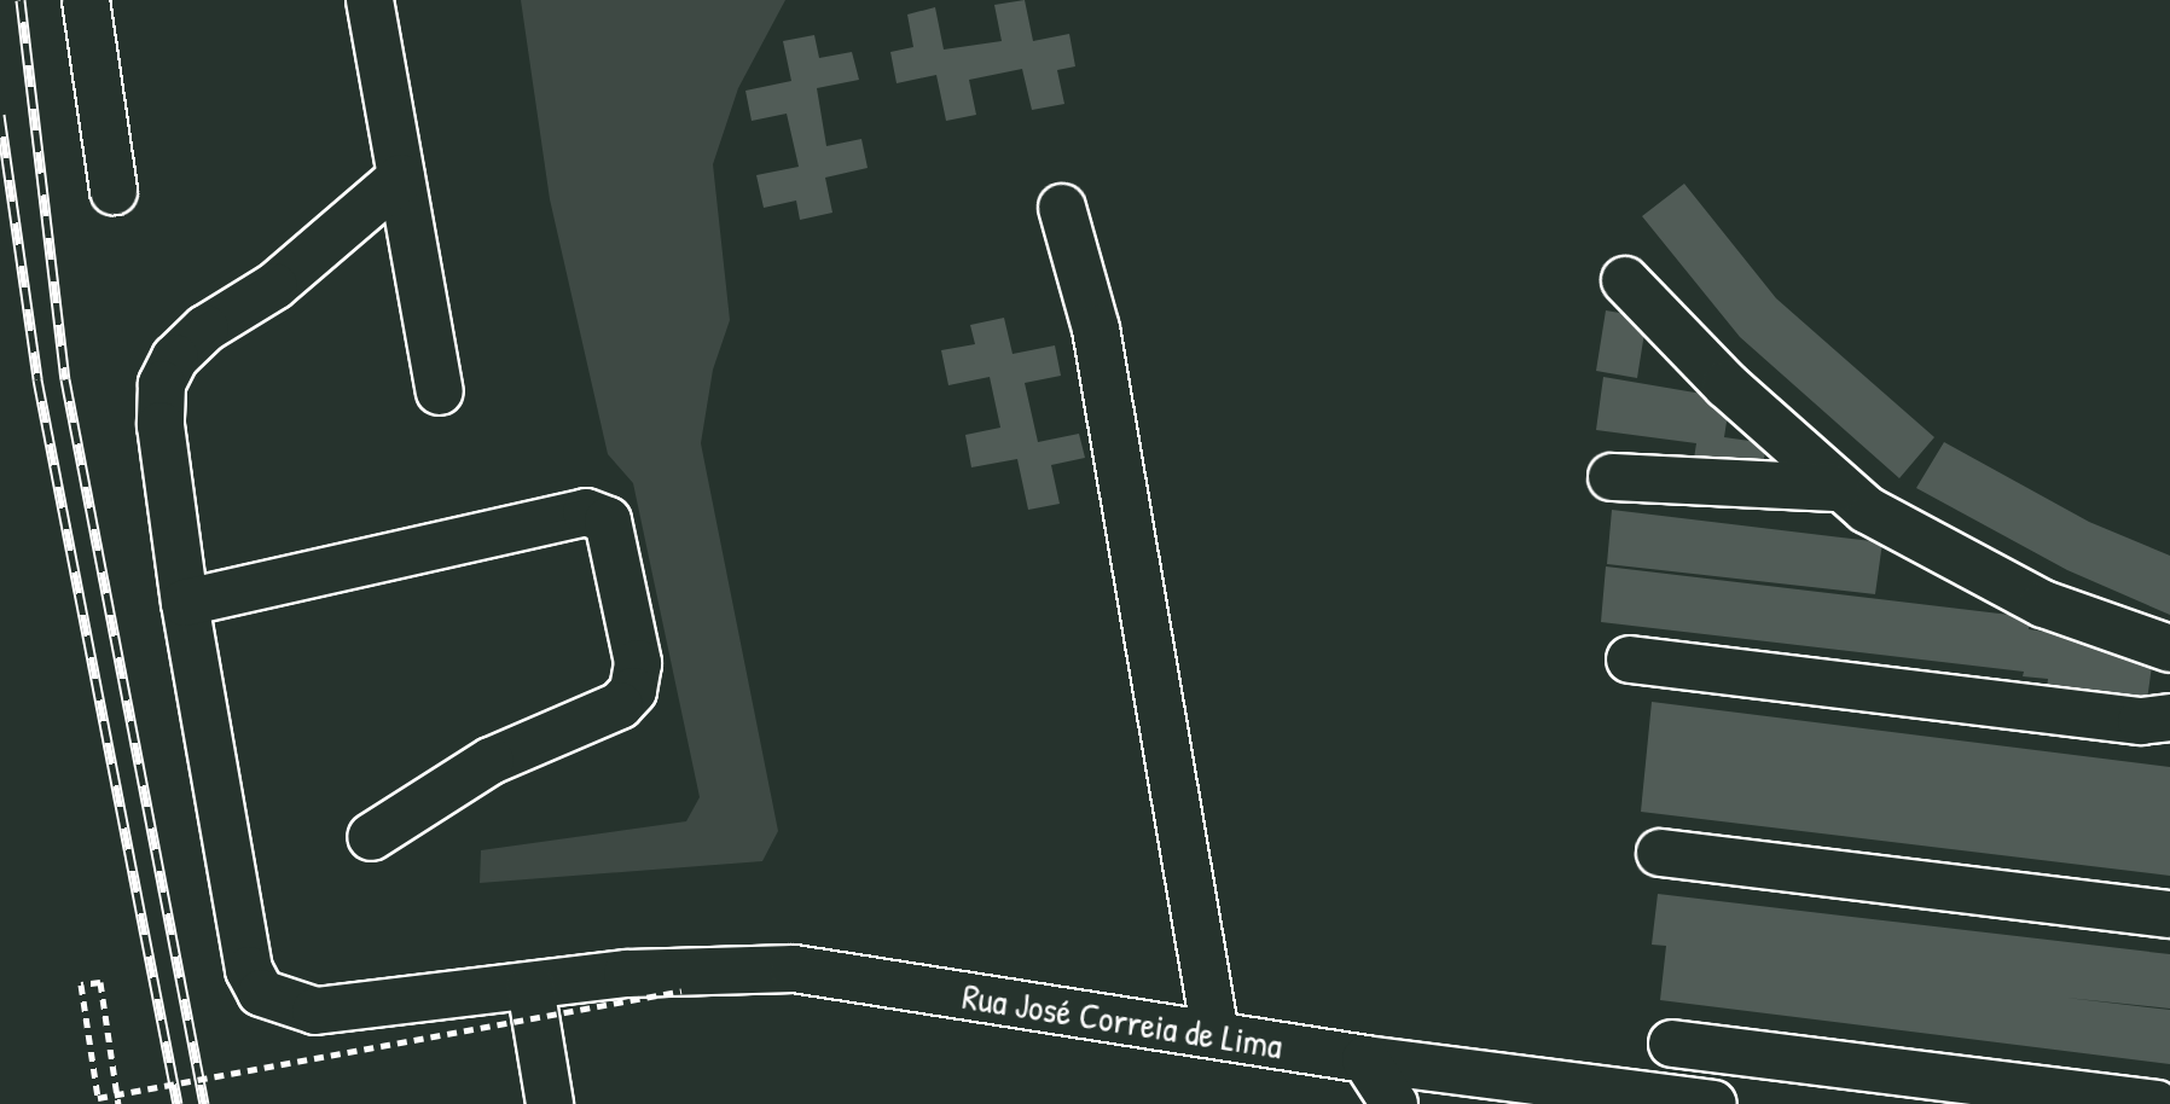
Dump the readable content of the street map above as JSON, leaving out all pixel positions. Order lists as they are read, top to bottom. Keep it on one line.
{"streets":{"street":["Rua José Correia de Lima"]}}
